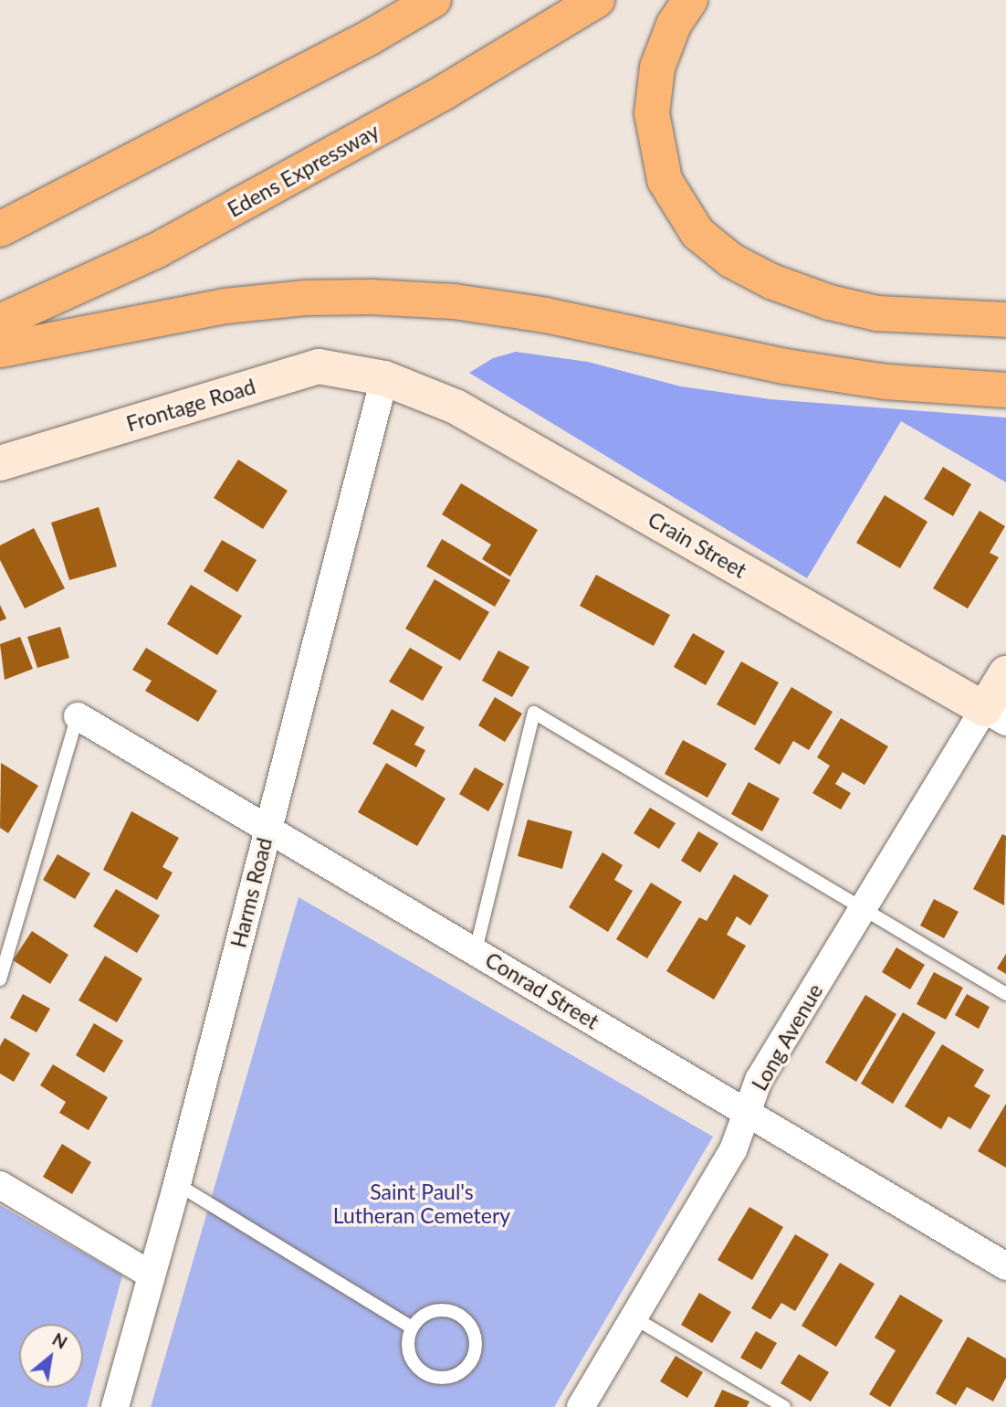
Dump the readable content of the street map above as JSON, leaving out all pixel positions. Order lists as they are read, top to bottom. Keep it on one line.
{"streets":{"highway":["Edens Expressway"],"street":["Frontage Road","Crain Street","Harms Road","Conrad Street","Long Avenue"]},"crossings":[["Frontage Road","Crain Street"],["Frontage Road","Harms Road"],["Crain Street","Harms Road"],["Crain Street","Long Avenue"],["Harms Road","Conrad Street"],["Conrad Street","Long Avenue"]],"parks":["Saint Paul's Lutheran Cemetery"],"north":"top right"}
